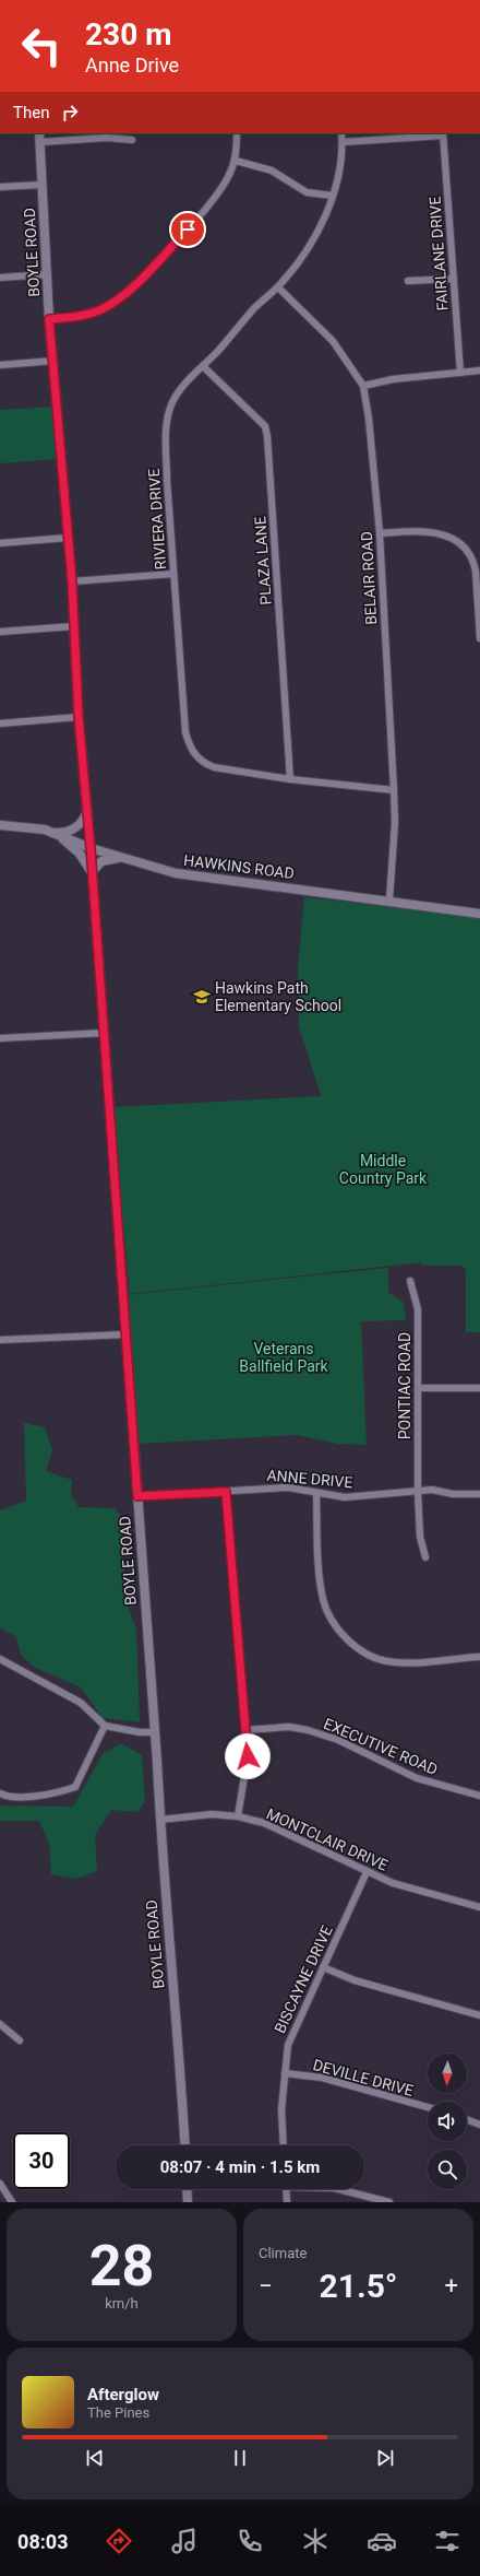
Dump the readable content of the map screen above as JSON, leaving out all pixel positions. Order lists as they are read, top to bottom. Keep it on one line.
{"streets":{"street":["BOYLE ROAD","FAIRLANE DRIVE","RIVIERA DRIVE","PLAZA LANE","BELAIR ROAD","HAWKINS ROAD","PONTIAC ROAD","ANNE DRIVE","EXECUTIVE ROAD","MONTCLAIR DRIVE","BISCAYNE DRIVE","DEVILLE DRIVE"]},"crossings":[["BOYLE ROAD","HAWKINS ROAD"],["BOYLE ROAD","ANNE DRIVE"],["BOYLE ROAD","MONTCLAIR DRIVE"],["RIVIERA DRIVE","PLAZA LANE"],["RIVIERA DRIVE","BELAIR ROAD"],["BELAIR ROAD","HAWKINS ROAD"],["PONTIAC ROAD","ANNE DRIVE"],["MONTCLAIR DRIVE","BISCAYNE DRIVE"],["BISCAYNE DRIVE","DEVILLE DRIVE"]],"parks":["Middle Country Park","Veterans Ballfield Park"],"places":{"school or university":["Hawkins Path Elementary School"]},"north":"bottom","page":{"turn":["230 m","Anne Drive"],"then":"Then","limit":"30","trip":"08:07 · 4 min · 1.5 km","tile":[["28","km/h"],"Climate"],"heat":["−","21.5°","+"],"song":["Afterglow","The Pines"],"tabs":"08:03"}}
